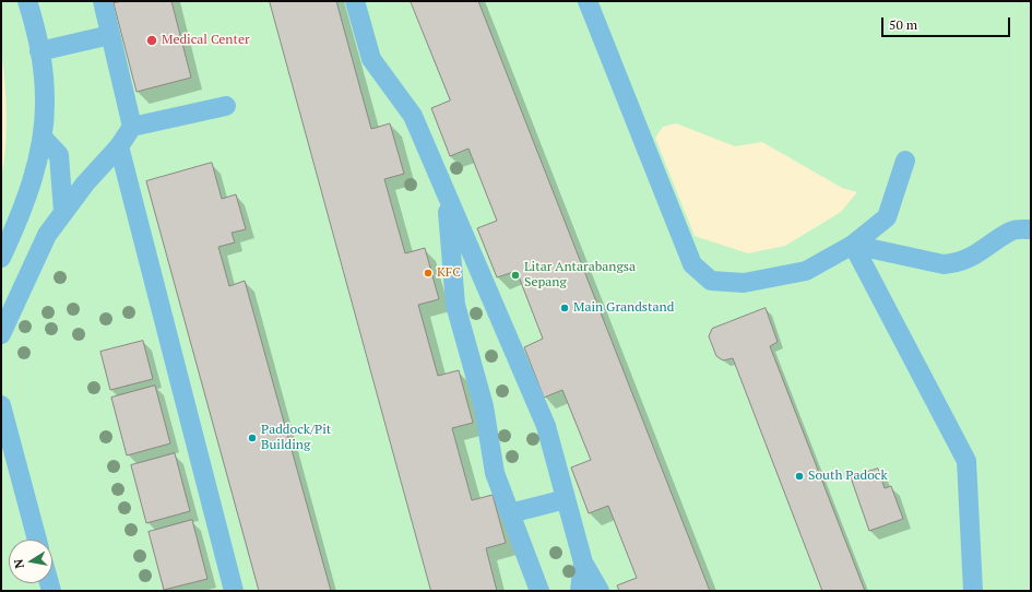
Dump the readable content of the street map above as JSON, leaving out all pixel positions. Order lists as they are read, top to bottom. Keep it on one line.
{"places":["Medical Center","KFC","Litar Antarabangsa Sepang","Main Grandstand","Paddock/Pit Building","South Padock"],"scale_bar":"50 m","north":"left"}
